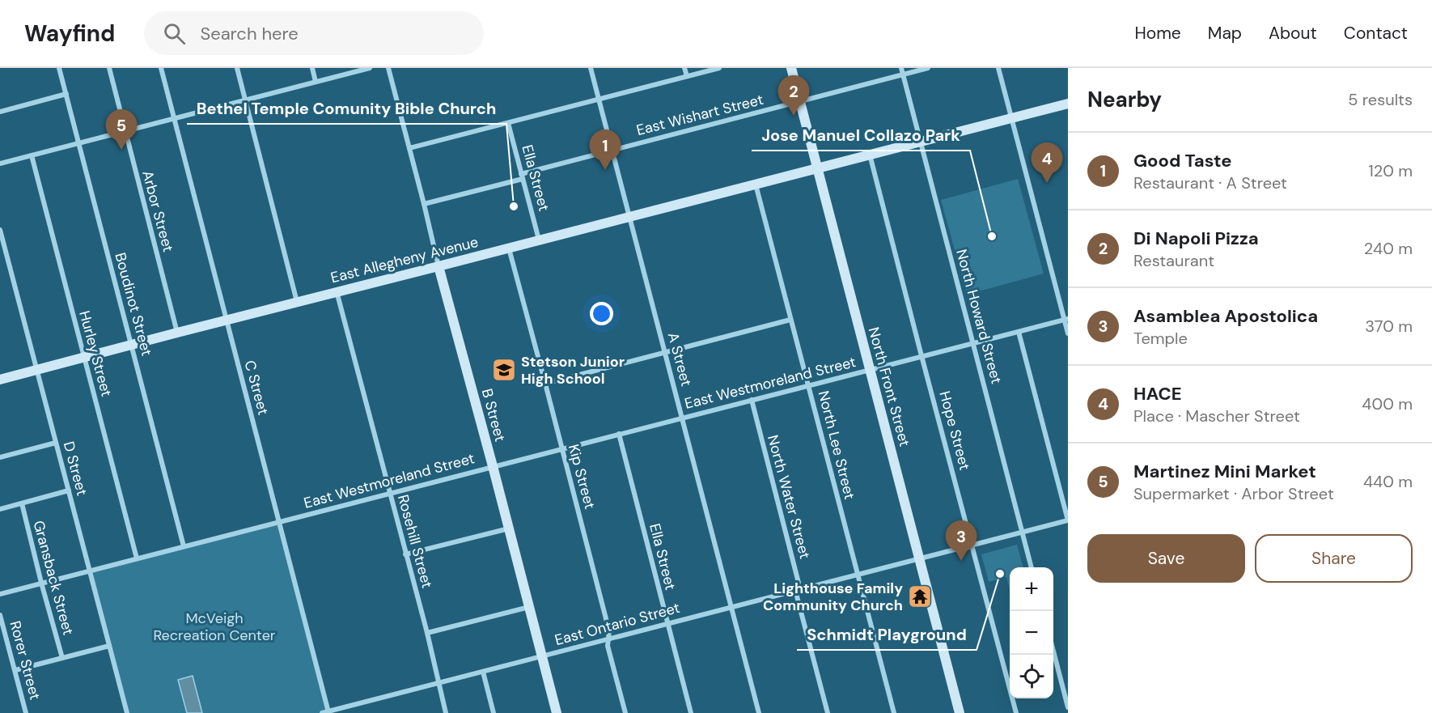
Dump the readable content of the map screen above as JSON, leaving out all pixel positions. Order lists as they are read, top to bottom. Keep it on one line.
{"streets":{"main road":["East Allegheny Avenue","North Front Street","B Street"],"street":["East Wishart Street","Ella Street","Arbor Street","Boudinot Street","North Howard Street","Hurley Street","A Street","East Westmoreland Street","C Street","Hope Street","North Lee Street","D Street","Kip Street","North Water Street","Rosehill Street","Gransback Street","East Ontario Street","Rorer Street"]},"crossings":[["East Wishart Street","Ella Street"],["East Wishart Street","North Howard Street"],["East Wishart Street","A Street"],["East Wishart Street","North Front Street"],["East Wishart Street","B Street"],["Ella Street","East Allegheny Avenue"],["Ella Street","East Westmoreland Street"],["Ella Street","East Ontario Street"],["Arbor Street","East Allegheny Avenue"],["East Allegheny Avenue","Boudinot Street"],["East Allegheny Avenue","North Howard Street"],["East Allegheny Avenue","Hurley Street"],["East Allegheny Avenue","A Street"],["East Allegheny Avenue","North Front Street"],["East Allegheny Avenue","C Street"],["East Allegheny Avenue","B Street"],["East Allegheny Avenue","Hope Street"],["East Allegheny Avenue","North Lee Street"],["East Allegheny Avenue","D Street"],["East Allegheny Avenue","Kip Street"],["East Allegheny Avenue","Rosehill Street"],["Boudinot Street","East Westmoreland Street"],["North Howard Street","East Westmoreland Street"],["North Howard Street","East Ontario Street"],["Hurley Street","East Westmoreland Street"],["A Street","East Westmoreland Street"],["A Street","East Ontario Street"],["East Westmoreland Street","North Front Street"],["East Westmoreland Street","C Street"],["East Westmoreland Street","B Street"],["East Westmoreland Street","Hope Street"],["East Westmoreland Street","North Lee Street"],["East Westmoreland Street","D Street"],["East Westmoreland Street","Kip Street"],["East Westmoreland Street","North Water Street"],["East Westmoreland Street","Rosehill Street"],["East Westmoreland Street","Gransback Street"],["North Front Street","East Ontario Street"],["C Street","East Ontario Street"],["B Street","East Ontario Street"],["Hope Street","East Ontario Street"],["North Lee Street","East Ontario Street"],["Kip Street","East Ontario Street"],["North Water Street","East Ontario Street"],["Rosehill Street","East Ontario Street"]],"parks":["McVeigh Recreation Center"],"places":{"other":["Bethel Temple Comunity Bible Church","Jose Manuel Collazo Park","Schmidt Playground"],"school or university":["Stetson Junior High School"],"temple":["Lighthouse Family Community Church"]},"page":{"header":"Wayfind","search":"Search here","nav":["Home","Map","About","Contact"],"heading":["Nearby","5 results"],"pins":["2","5","1","4","3"],"list":[{"mark":"1","name":"Good Taste","note":"Restaurant · A Street","value":"120 m"},{"mark":"2","name":"Di Napoli Pizza","note":"Restaurant","value":"240 m"},{"mark":"3","name":"Asamblea Apostolica","note":"Temple","value":"370 m"},{"mark":"4","name":"HACE","note":"Place · Mascher Street","value":"400 m"},{"mark":"5","name":"Martinez Mini Market","note":"Supermarket · Arbor Street","value":"440 m"}],"buttons":["Save","Share"],"map_buttons":["+","−"]}}
